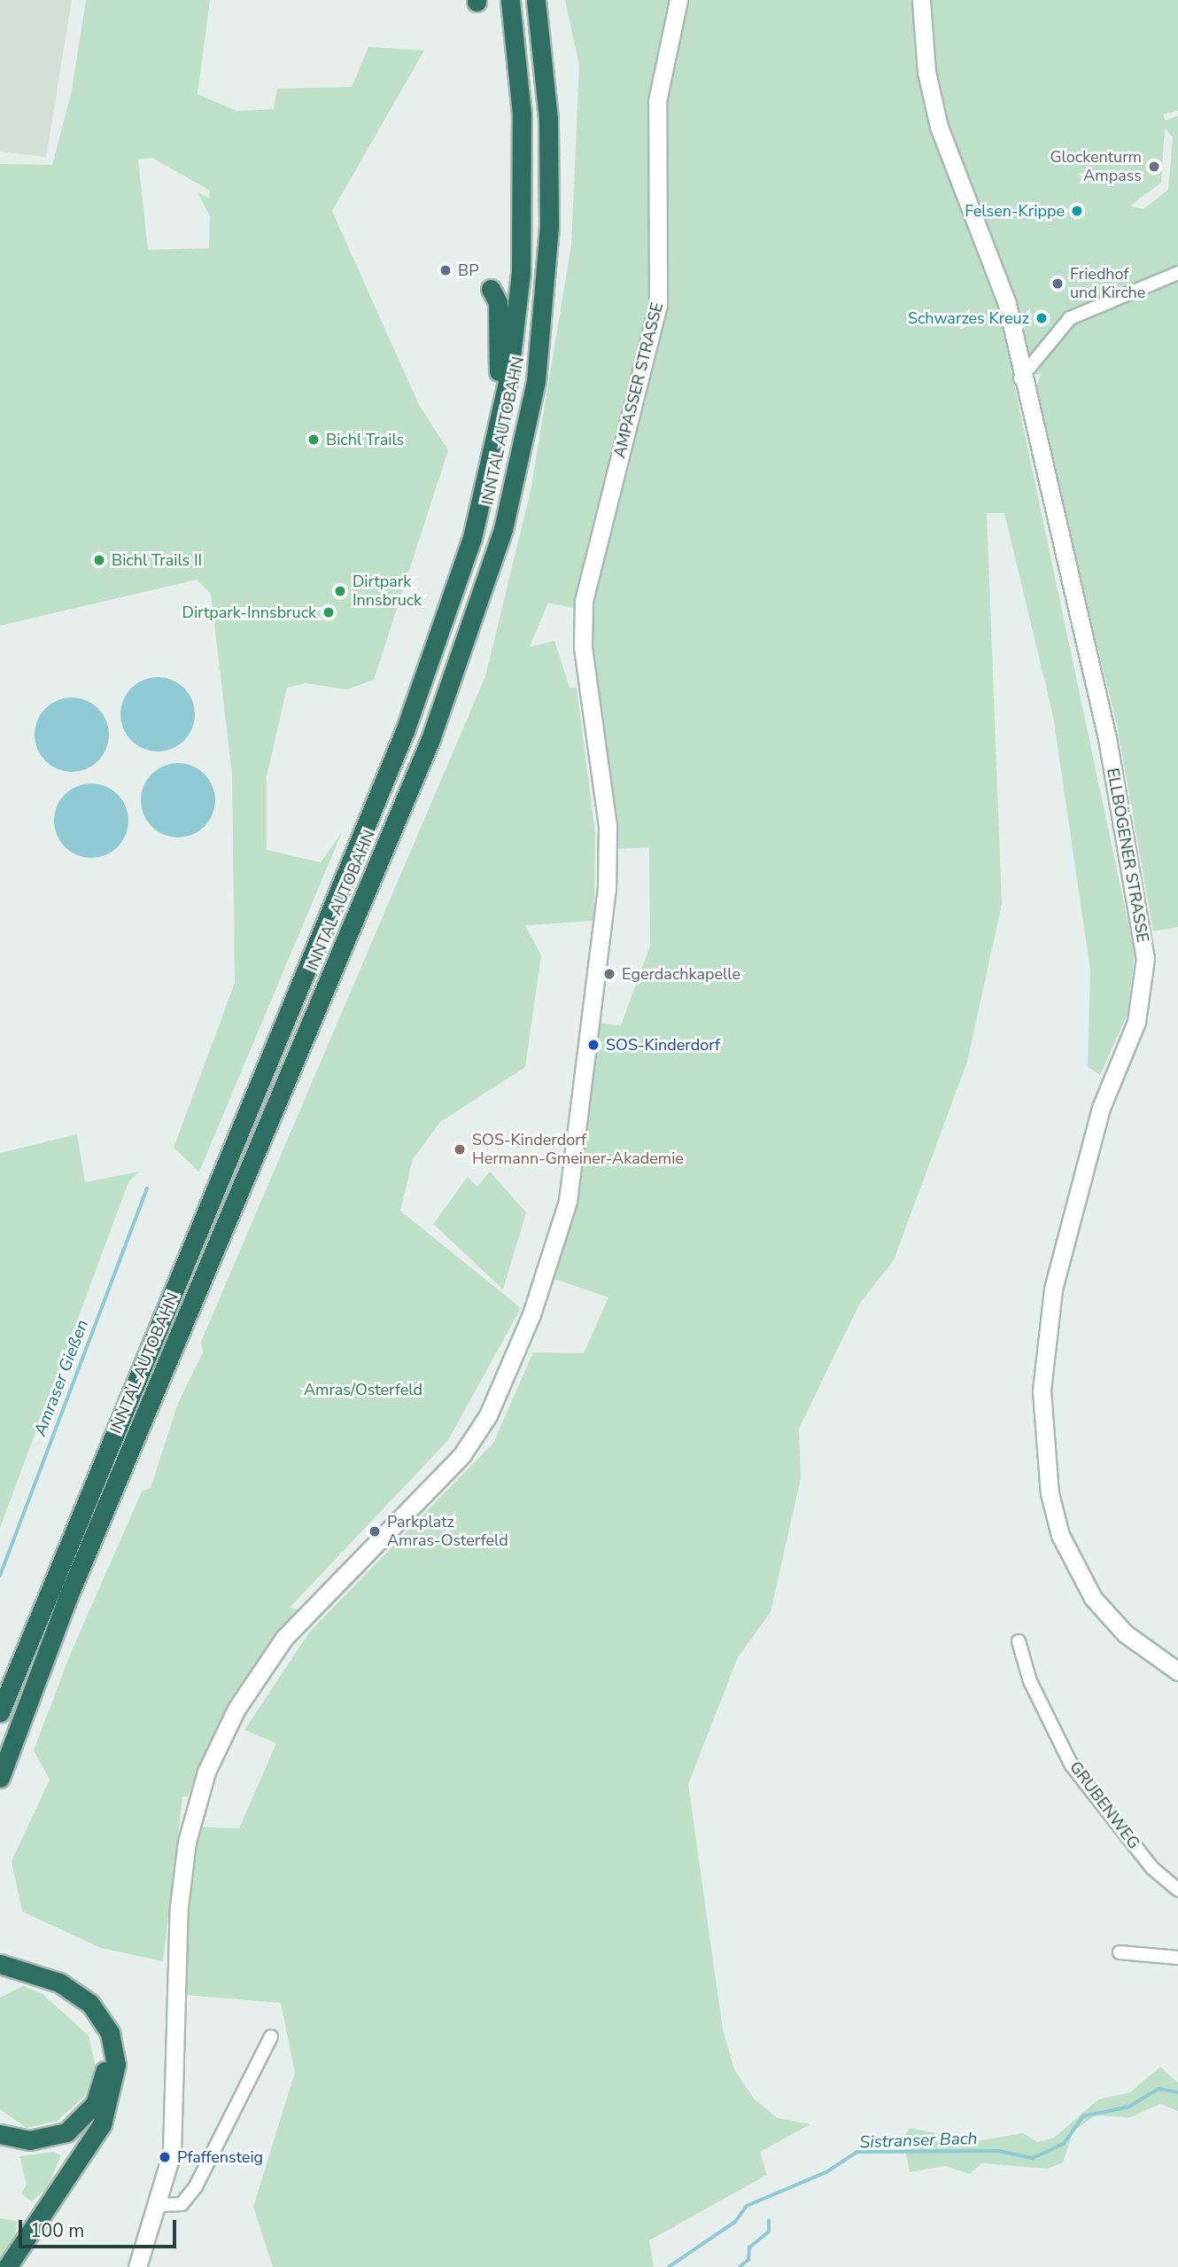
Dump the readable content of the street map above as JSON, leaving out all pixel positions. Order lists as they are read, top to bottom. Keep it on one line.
{"streets":{"highway":["INNTAL AUTOBAHN"],"main road":["AMPASSER STRASSE","ELLBÖGENER STRASSE"],"street":["GRUBENWEG"]},"water":["Amraser Gießen","Sistranser Bach"],"parks":["Amras/Osterfeld"],"places":["Glockenturm Ampass","Felsen-Krippe","BP","Friedhof und Kirche","Schwarzes Kreuz","Bichl Trails","Bichl Trails II","Dirtpark Innsbruck","Dirtpark-Innsbruck","Egerdachkapelle","SOS-Kinderdorf","SOS-Kinderdorf Hermann-Gmeiner-Akademie","Parkplatz Amras-Osterfeld","Pfaffensteig"],"scale_bar":"100 m"}
